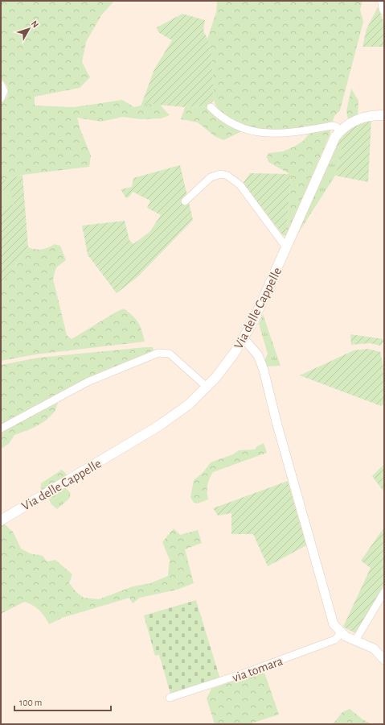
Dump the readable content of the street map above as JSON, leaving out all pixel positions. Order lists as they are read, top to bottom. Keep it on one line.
{"streets":{"main road":["Via delle Cappelle"],"street":["via tomara"]},"scale_bar":"100 m","north":"top right"}
